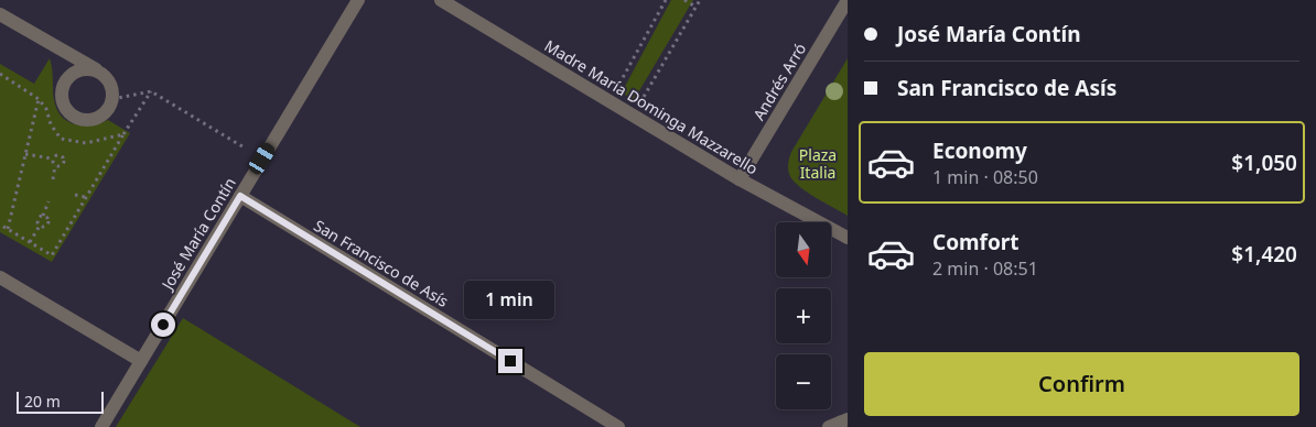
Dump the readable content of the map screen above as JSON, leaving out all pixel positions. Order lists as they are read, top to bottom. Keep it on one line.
{"streets":{"street":["Andrés Arró","Madre María Dominga Mazzarello","José María Contín","San Francisco de Asís"]},"crossings":[["Andrés Arró","Madre María Dominga Mazzarello"],["José María Contín","San Francisco de Asís"]],"parks":["Plaza Italia"],"scale_bar":"20 m","north":"bottom","page":{"banner":["José María Contín","San Francisco de Asís"],"list":[{"name":"Economy","note":"1 min · 08:50","value":"$1,050"},{"name":"Comfort","note":"2 min · 08:51","value":"$1,420"}],"map_buttons":["+","−"],"bubble":"1 min","buttons":"Confirm","scale":"20 m"}}
